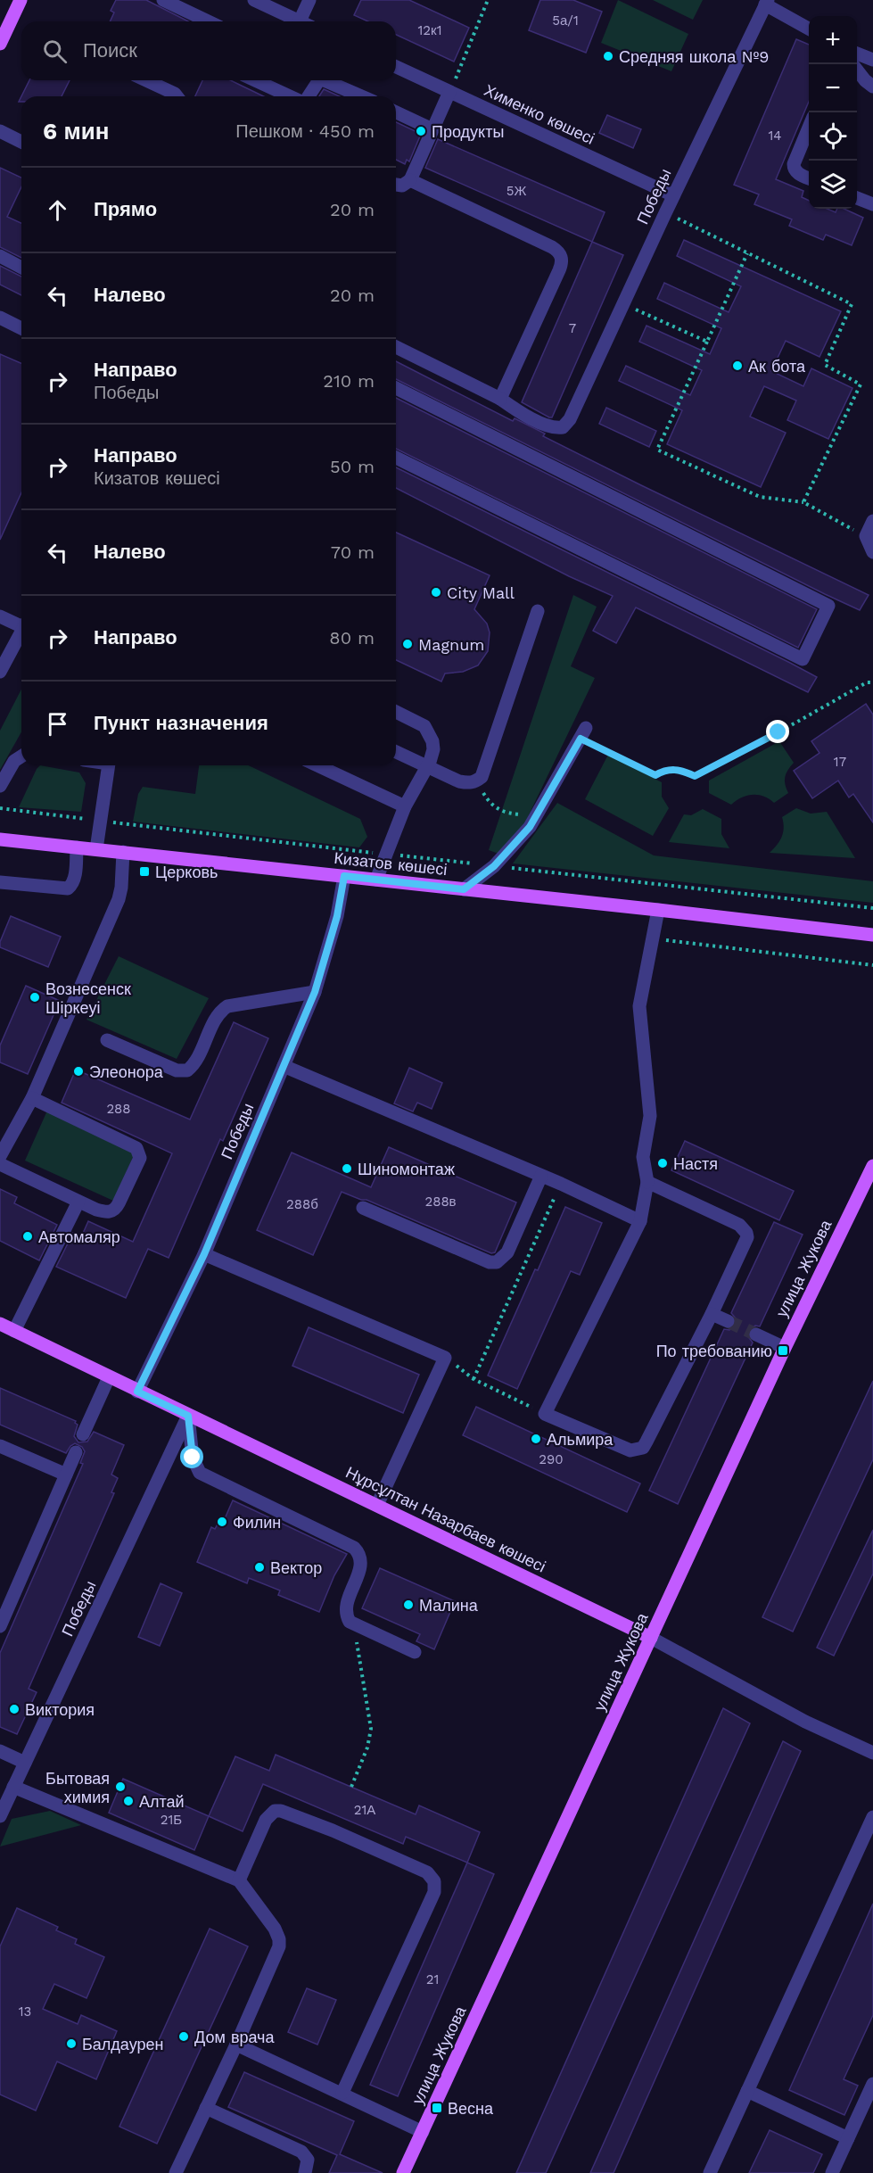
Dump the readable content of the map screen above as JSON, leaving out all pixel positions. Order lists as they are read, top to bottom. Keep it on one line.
{"streets":{"main road":["Кизатов көшесі","улица Жукова","Нұрсұлтан Назарбаев көшесі"],"street":["Хименко көшесі","Победы"]},"crossings":[["Хименко көшесі","Победы"],["Победы","Кизатов көшесі"],["Победы","Нұрсұлтан Назарбаев көшесі"],["улица Жукова","Нұрсұлтан Назарбаев көшесі"]],"places":{"other":["Средняя школа №9","Продукты","Ак бота","City Mall","Magnum","Вознесенск Шіркеуі","Элеонора","Настя","Шиномонтаж","Автомаляр","Альмира","Филин","Вектор","Малина","Виктория","Бытовая химия","Алтай","Дом врача","Балдаурен"],"transit":["Церковь","По требованию","Весна"]},"house_numbers":["5а/1","12к1","14","5Ж","7","17","288","288в","288б","290","21А","21Б","21","13"],"page":{"map_buttons":["+","−"],"search":"Поиск","heading":["6 мин","Пешком · 450 m"],"list":[["Прямо","20 m"],["Налево","20 m"],["Направо","Победы","210 m"],["Направо","Кизатов көшесі","50 m"],["Налево","70 m"],["Направо","80 m"],"Пункт назначения"]}}
